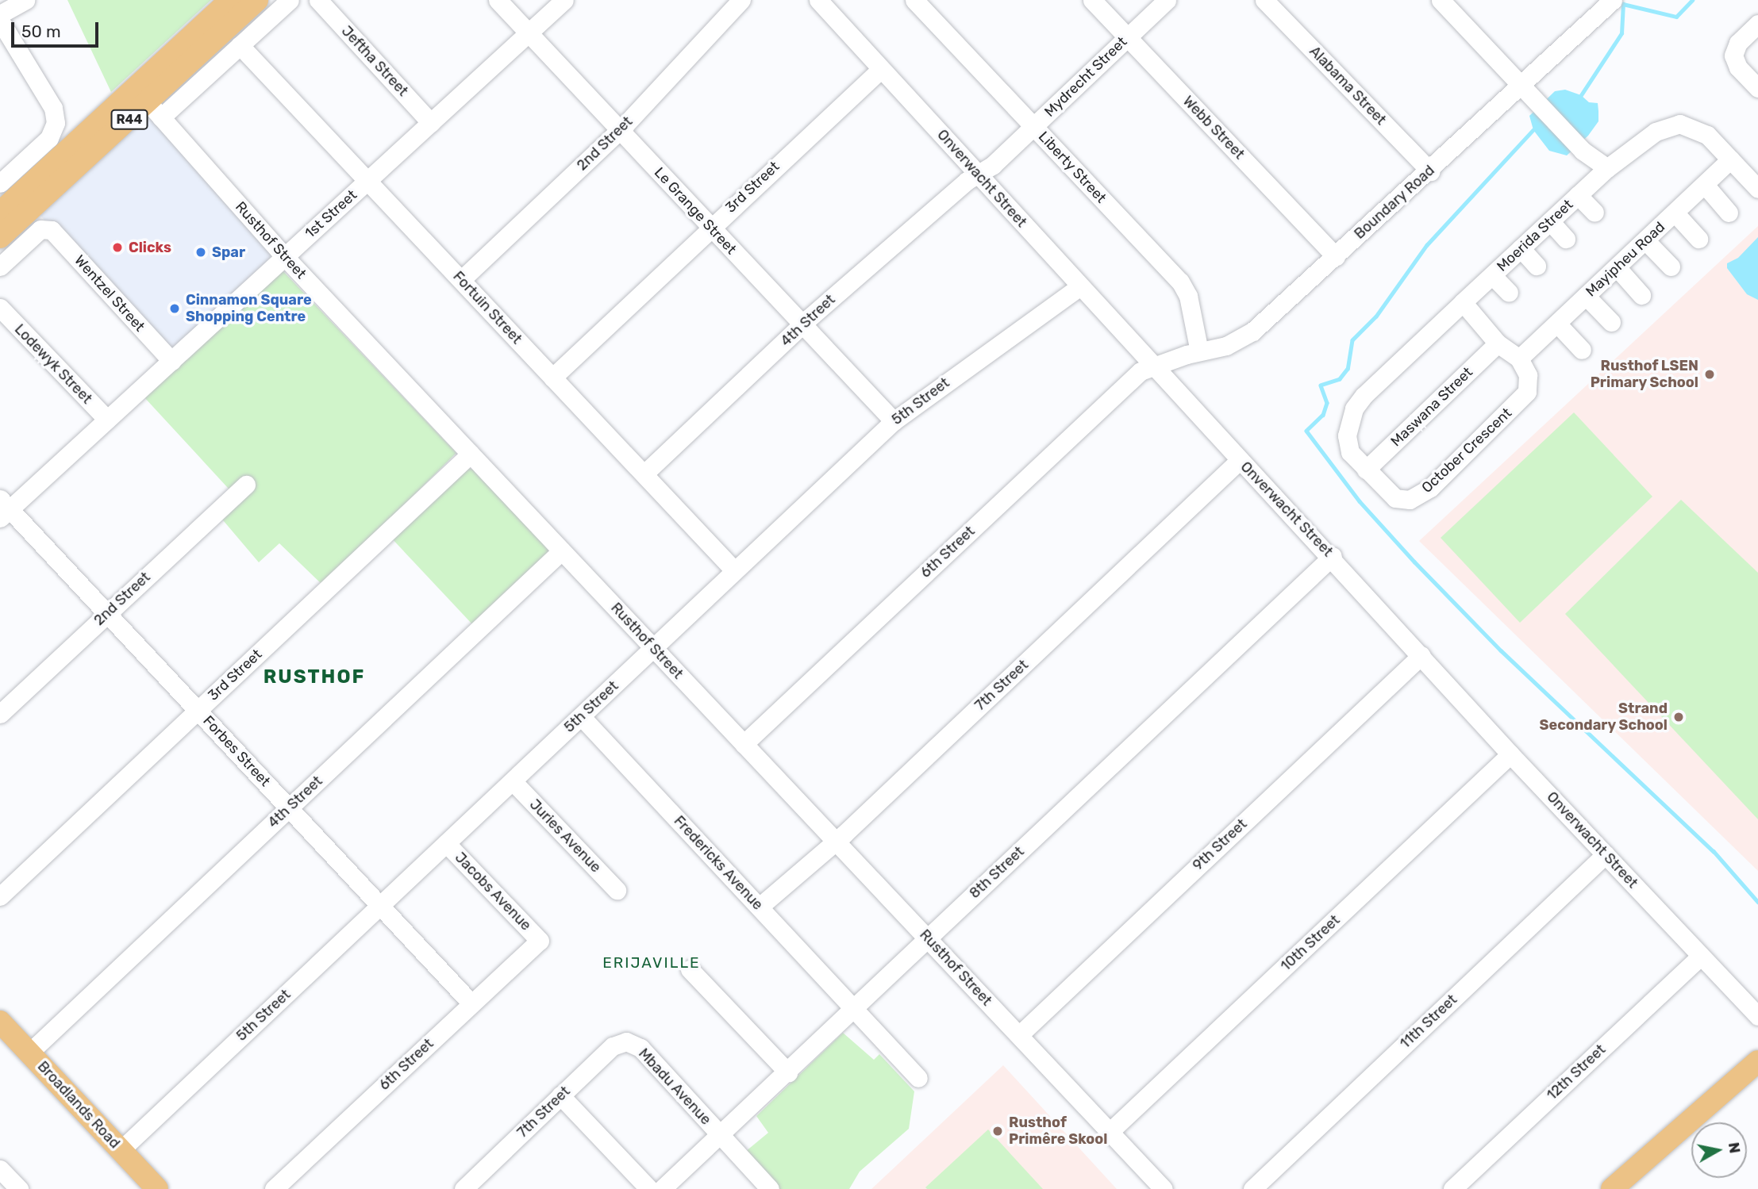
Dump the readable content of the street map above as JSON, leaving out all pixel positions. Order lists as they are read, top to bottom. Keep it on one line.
{"streets":{"main road":["R44","Broadlands Road"],"street":["Jeftha Street","Mydrecht Street","Alabama Street","Webb Street","2nd Street","Liberty Street","Onverwacht Street","3rd Street","Boundary Road","Le Grange Street","1st Street","Moerida Street","Rusthof Street","Mayipheu Road","Wentzel Street","Fortuin Street","4th Street","Lodewyk Street","5th Street","Maswana Street","October Crescent","6th Street","7th Street","Forbes Street","Juries Avenue","9th Street","Fredericks Avenue","8th Street","Jacobs Avenue","10th Street","11th Street","12th Street","Mbadu Avenue"]},"crossings":[["Jeftha Street","1st Street"],["Mydrecht Street","Webb Street"],["Mydrecht Street","Liberty Street"],["Mydrecht Street","Onverwacht Street"],["Mydrecht Street","4th Street"],["Alabama Street","Boundary Road"],["R44","Rusthof Street"],["Webb Street","Boundary Road"],["2nd Street","Le Grange Street"],["2nd Street","Fortuin Street"],["2nd Street","Forbes Street"],["Liberty Street","Boundary Road"],["Onverwacht Street","3rd Street"],["Onverwacht Street","Boundary Road"],["Onverwacht Street","4th Street"],["Onverwacht Street","5th Street"],["Onverwacht Street","6th Street"],["Onverwacht Street","7th Street"],["Onverwacht Street","9th Street"],["Onverwacht Street","8th Street"],["Onverwacht Street","10th Street"],["Onverwacht Street","11th Street"],["Onverwacht Street","12th Street"],["3rd Street","Le Grange Street"],["3rd Street","Rusthof Street"],["3rd Street","Fortuin Street"],["3rd Street","Forbes Street"],["Boundary Road","6th Street"],["Le Grange Street","1st Street"],["Le Grange Street","4th Street"],["Le Grange Street","5th Street"],["1st Street","Rusthof Street"],["1st Street","Wentzel Street"],["1st Street","Fortuin Street"],["1st Street","Lodewyk Street"],["1st Street","Forbes Street"],["Moerida Street","Mayipheu Road"],["Moerida Street","October Crescent"],["Rusthof Street","4th Street"],["Rusthof Street","5th Street"],["Rusthof Street","6th Street"],["Rusthof Street","7th Street"],["Rusthof Street","9th Street"],["Rusthof Street","8th Street"],["Rusthof Street","10th Street"],["Mayipheu Road","October Crescent"],["Fortuin Street","4th Street"],["Fortuin Street","5th Street"],["4th Street","Forbes Street"],["4th Street","Broadlands Road"],["5th Street","Forbes Street"],["5th Street","Juries Avenue"],["5th Street","Fredericks Avenue"],["5th Street","Jacobs Avenue"],["5th Street","Broadlands Road"],["Maswana Street","October Crescent"],["6th Street","Forbes Street"],["6th Street","Jacobs Avenue"],["7th Street","Fredericks Avenue"],["7th Street","Mbadu Avenue"],["Fredericks Avenue","8th Street"],["8th Street","Mbadu Avenue"]],"districts":["RUSTHOF","ERIJAVILLE"],"places":["Clicks","Spar","Cinnamon Square Shopping Centre","Rusthof LSEN Primary School","Strand Secondary School","Rusthof Primêre Skool"],"scale_bar":"50 m","north":"right"}
